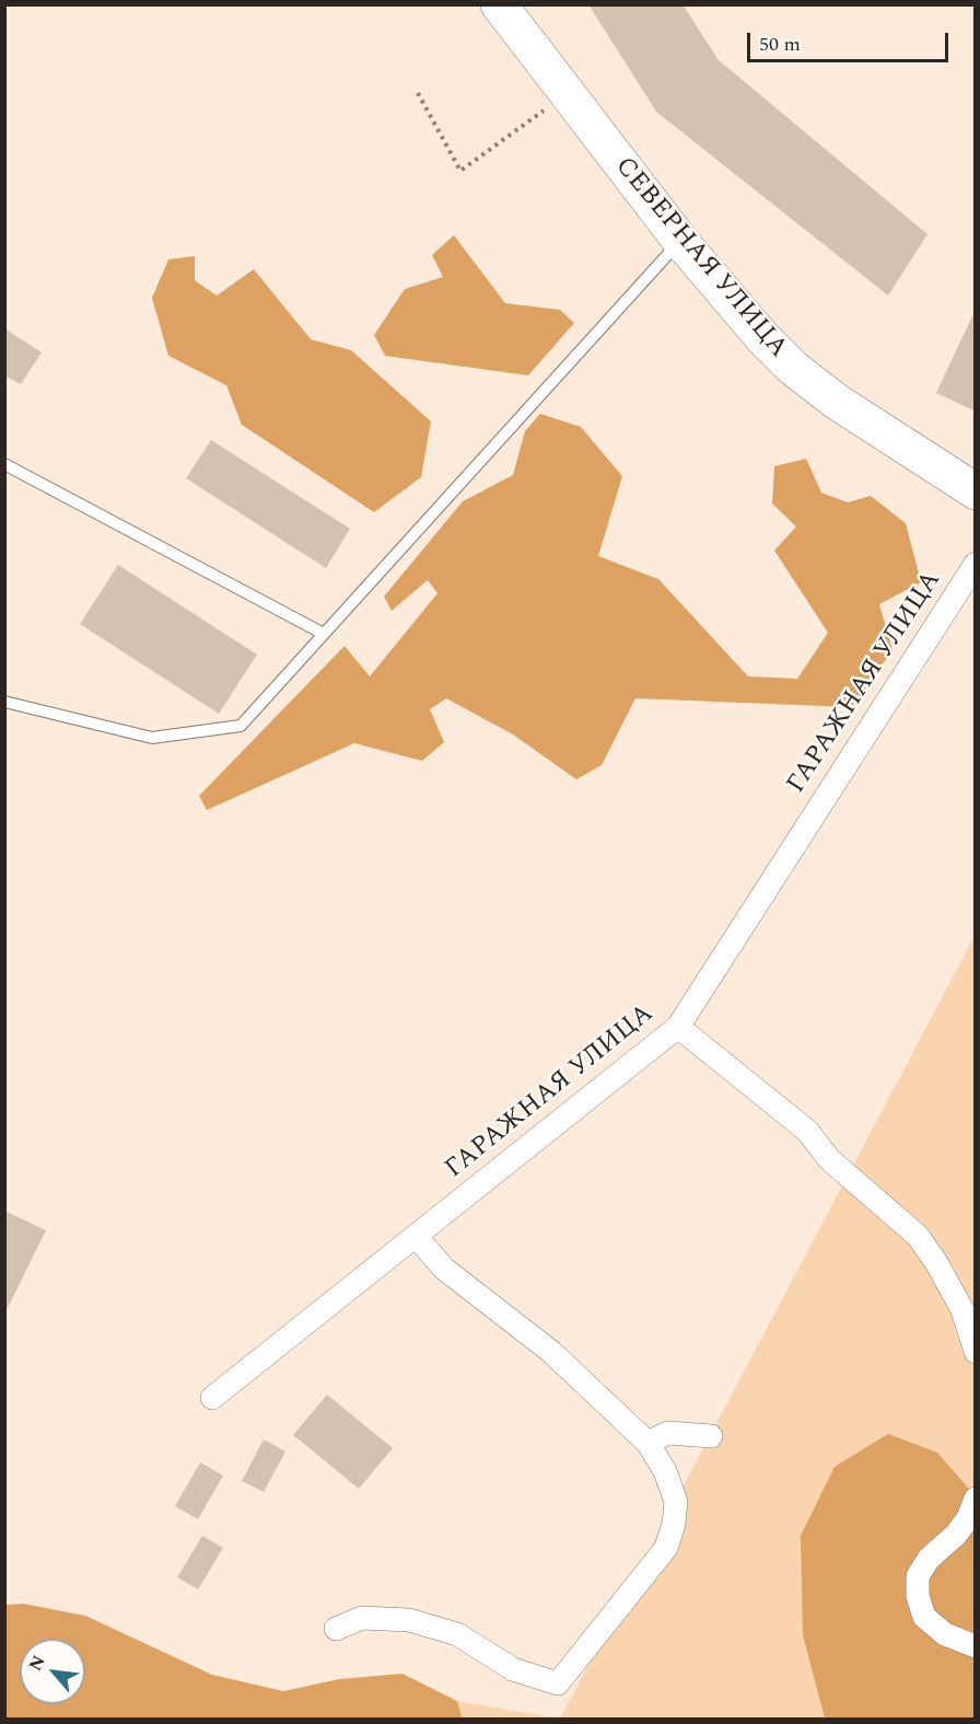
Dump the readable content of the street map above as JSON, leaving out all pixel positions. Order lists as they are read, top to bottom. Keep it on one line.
{"streets":{"main road":["СЕВЕРНАЯ УЛИЦА"],"street":["ГАРАЖНАЯ УЛИЦА"]},"scale_bar":"50 m","north":"top left"}
